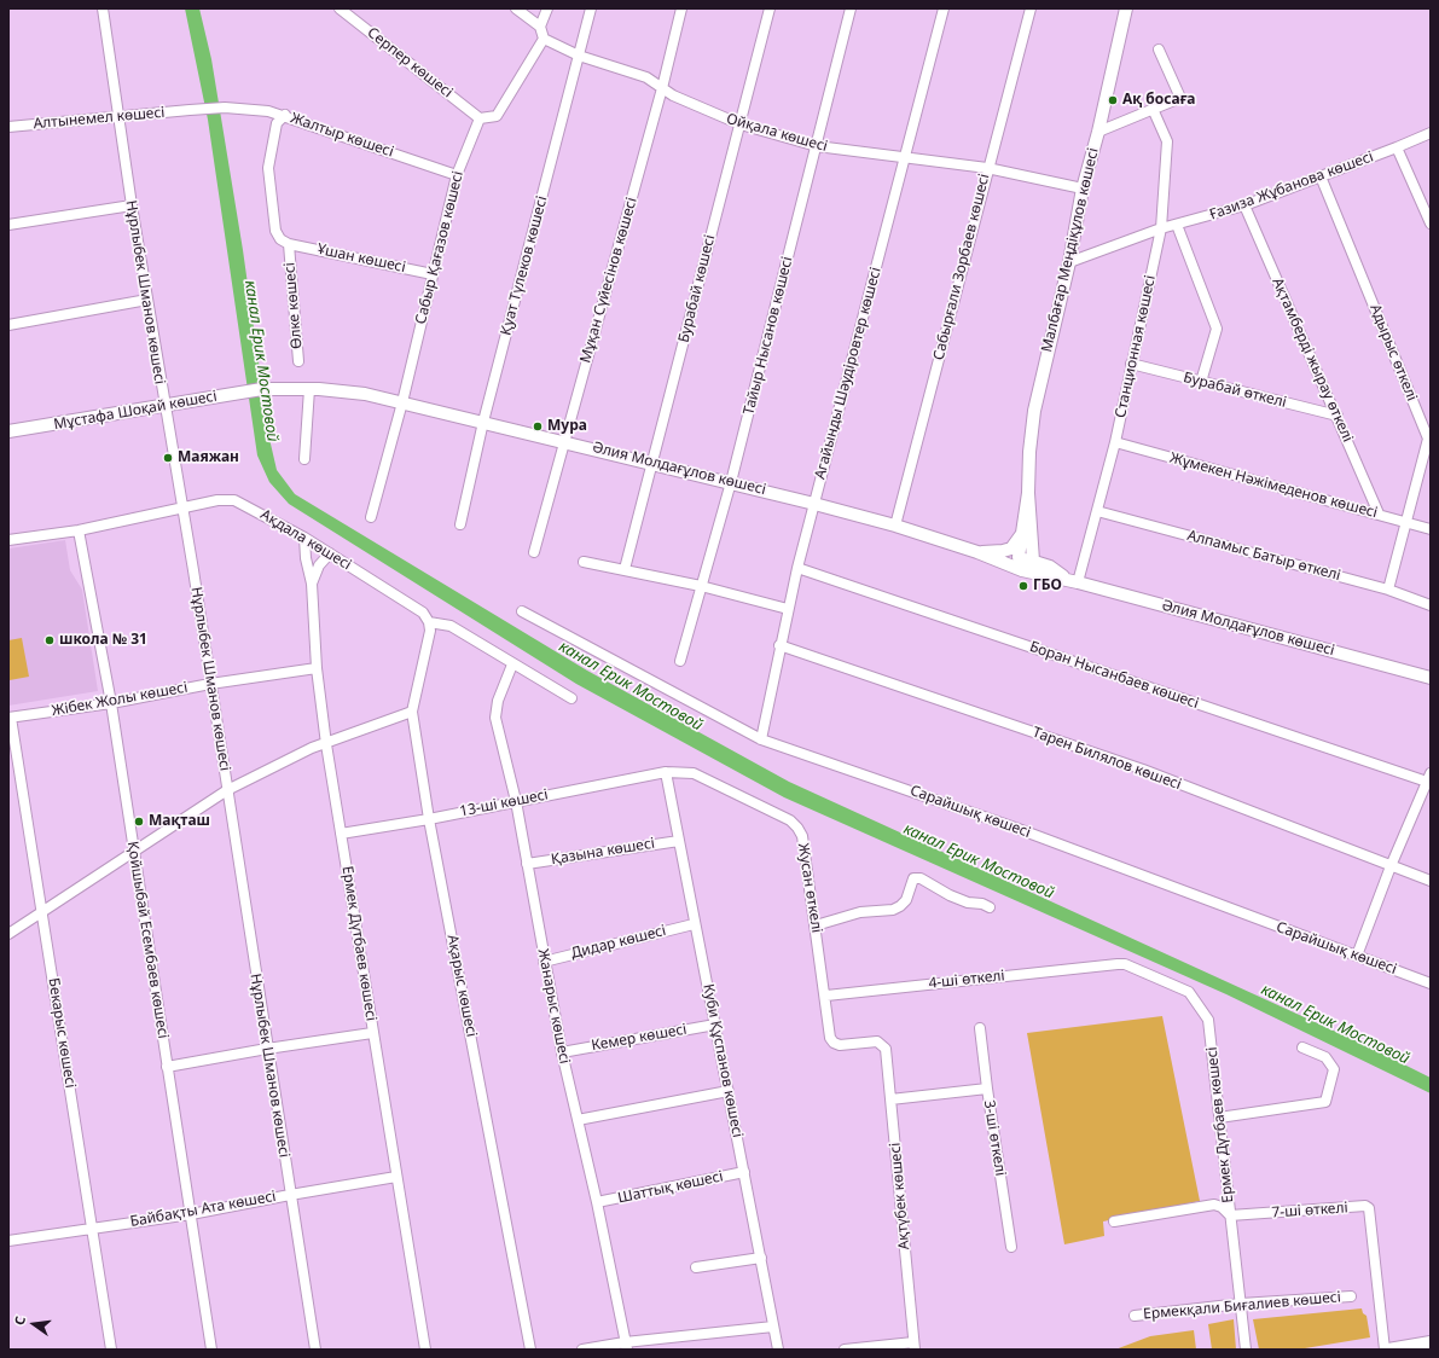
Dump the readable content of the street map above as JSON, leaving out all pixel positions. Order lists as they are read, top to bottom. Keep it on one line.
{"streets":{"main road":["Малбағар Меңдіқұлов көшесі","Мұстафа Шоқай көшесi","Әлия Молдағұлов көшесі"],"street":["Серпер көшесі","Алтынемел көшесі","Ойқала көшесі","Жалтыр көшесі","Ғазиза Жұбанова көшесі","Сабыр Қағазов көшесі","Ұшан көшесі","Қуат Түлеков көшесі","Сабырғали Зорбаев көшесі","Мұқан Сүйесінов көшесі","Бурабай көшесi","Нұрлыбек Шманов көшесі","Өлке көшесі","Тайыр Нысанов көшесi","Станционная көшесі","Адырыс өткелі","Ақтамберді жырау өткелі","Агайынды Шәудіровтер көшесi","Бурабай өткелі","Жұмекен Нәжімеденов көшесі","Ақдала көшесі","Алпамыс Батыр өткелі","Боран Нысанбаев көшесі","Жібек Жолы көшесі","Тарен Билялов көшесі","13-ші көшесi","Сарайшық көшесі","Қазына көшесі","Жусан өткелі","Қойшыбай Есембаев көшесі","Дидар көшесі","Ермек Дүтбаев көшесi","4-шi өткелi","Ақарыс көшесi","Жанарыс көшесі","Бекарыс көшесі","Кемер көшесі","Куби Құспанов көшесi","3-шi өткелi","Шаттық көшесі","Ақтүбек көшесi","Байбақты Ата көшесі","7-шi өткелi","Ермекқали Биғалиев көшесі"]},"crossings":[["Серпер көшесі","Сабыр Қағазов көшесі"],["Алтынемел көшесі","Жалтыр көшесі"],["Алтынемел көшесі","Нұрлыбек Шманов көшесі"],["Ойқала көшесі","Малбағар Меңдіқұлов көшесі"],["Ойқала көшесі","Қуат Түлеков көшесі"],["Ойқала көшесі","Сабырғали Зорбаев көшесі"],["Ойқала көшесі","Мұқан Сүйесінов көшесі"],["Ойқала көшесі","Бурабай көшесi"],["Ойқала көшесі","Тайыр Нысанов көшесi"],["Ойқала көшесі","Агайынды Шәудіровтер көшесi"],["Жалтыр көшесі","Сабыр Қағазов көшесі"],["Жалтыр көшесі","Өлке көшесі"],["Ғазиза Жұбанова көшесі","Малбағар Меңдіқұлов көшесі"],["Ғазиза Жұбанова көшесі","Станционная көшесі"],["Ғазиза Жұбанова көшесі","Адырыс өткелі"],["Ғазиза Жұбанова көшесі","Ақтамберді жырау өткелі"],["Сабыр Қағазов көшесі","Ұшан көшесі"],["Сабыр Қағазов көшесі","Әлия Молдағұлов көшесі"],["Малбағар Меңдіқұлов көшесі","Әлия Молдағұлов көшесі"],["Ұшан көшесі","Өлке көшесі"],["Қуат Түлеков көшесі","Әлия Молдағұлов көшесі"],["Сабырғали Зорбаев көшесі","Әлия Молдағұлов көшесі"],["Мұқан Сүйесінов көшесі","Әлия Молдағұлов көшесі"],["Бурабай көшесi","Әлия Молдағұлов көшесі"],["Нұрлыбек Шманов көшесі","Мұстафа Шоқай көшесi"],["Нұрлыбек Шманов көшесі","Ақдала көшесі"],["Нұрлыбек Шманов көшесі","Жібек Жолы көшесі"],["Нұрлыбек Шманов көшесі","Байбақты Ата көшесі"],["Тайыр Нысанов көшесi","Әлия Молдағұлов көшесі"],["Станционная көшесі","Бурабай өткелі"],["Станционная көшесі","Әлия Молдағұлов көшесі"],["Станционная көшесі","Жұмекен Нәжімеденов көшесі"],["Станционная көшесі","Алпамыс Батыр өткелі"],["Адырыс өткелі","Жұмекен Нәжімеденов көшесі"],["Адырыс өткелі","Алпамыс Батыр өткелі"],["Ақтамберді жырау өткелі","Бурабай өткелі"],["Ақтамберді жырау өткелі","Жұмекен Нәжімеденов көшесі"],["Агайынды Шәудіровтер көшесi","Әлия Молдағұлов көшесі"],["Агайынды Шәудіровтер көшесi","Боран Нысанбаев көшесі"],["Агайынды Шәудіровтер көшесi","Тарен Билялов көшесі"],["Агайынды Шәудіровтер көшесi","Сарайшық көшесі"],["Мұстафа Шоқай көшесi","Әлия Молдағұлов көшесі"],["Ақдала көшесі","Қойшыбай Есембаев көшесі"],["Ақдала көшесі","Ермек Дүтбаев көшесi"],["Ақдала көшесі","Ақарыс көшесi"],["Жібек Жолы көшесі","Қойшыбай Есембаев көшесі"],["Жібек Жолы көшесі","Ермек Дүтбаев көшесi"],["Жібек Жолы көшесі","Бекарыс көшесі"],["13-ші көшесi","Жусан өткелі"],["13-ші көшесi","Ермек Дүтбаев көшесi"],["13-ші көшесi","Ақарыс көшесi"],["13-ші көшесi","Жанарыс көшесі"],["13-ші көшесi","Куби Құспанов көшесi"],["Қазына көшесі","Жанарыс көшесі"],["Қазына көшесі","Куби Құспанов көшесi"],["Жусан өткелі","4-шi өткелi"],["Жусан өткелі","Куби Құспанов көшесi"],["Жусан өткелі","Ақтүбек көшесi"],["Қойшыбай Есембаев көшесі","Байбақты Ата көшесі"],["Дидар көшесі","Жанарыс көшесі"],["Дидар көшесі","Куби Құспанов көшесi"],["Ермек Дүтбаев көшесi","4-шi өткелi"],["Ермек Дүтбаев көшесi","Байбақты Ата көшесі"],["Ермек Дүтбаев көшесi","7-шi өткелi"],["Ермек Дүтбаев көшесi","Ермекқали Биғалиев көшесі"],["Жанарыс көшесі","Кемер көшесі"],["Жанарыс көшесі","Шаттық көшесі"],["Бекарыс көшесі","Байбақты Ата көшесі"],["Кемер көшесі","Куби Құспанов көшесi"],["Куби Құспанов көшесi","Шаттық көшесі"]],"water":["канал Ерик Мостовой"],"places":["Ақ босаға","Мура","Маяжан","ГБО","школа № 31","Мақташ"],"north":"left"}
